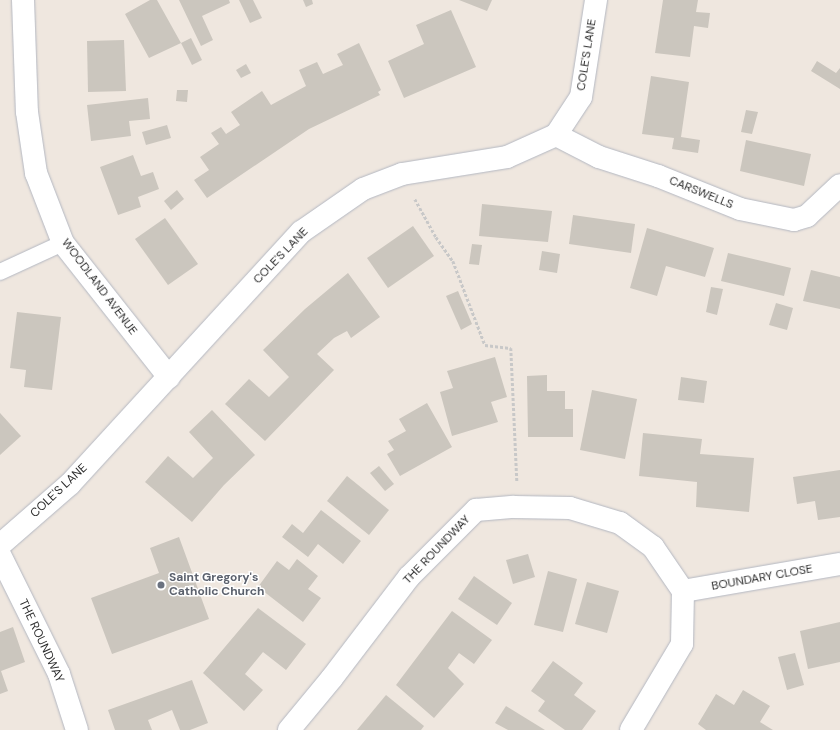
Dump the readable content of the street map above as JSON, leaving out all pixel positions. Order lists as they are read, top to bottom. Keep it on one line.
{"streets":{"street":["COLE'S LANE","CARSWELLS","WOODLAND AVENUE","THE ROUNDWAY","BOUNDARY CLOSE"]},"crossings":[["COLE'S LANE","CARSWELLS"],["COLE'S LANE","WOODLAND AVENUE"],["THE ROUNDWAY","BOUNDARY CLOSE"]],"places":["Saint Gregory's Catholic Church"]}
